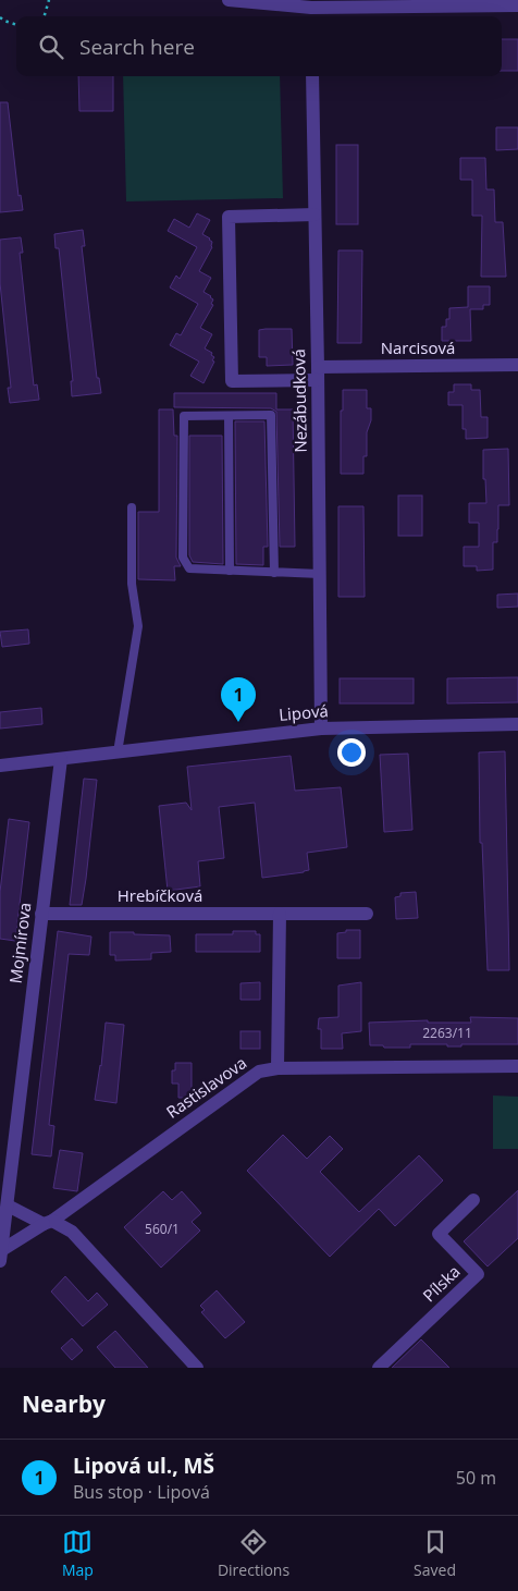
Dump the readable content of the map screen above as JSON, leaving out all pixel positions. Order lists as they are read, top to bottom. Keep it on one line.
{"streets":{"street":["Narcisová","Nezábudková","Lipová","Hrebíčková","Mojmírova","Rastislavova","Pílska"]},"crossings":[["Narcisová","Nezábudková"],["Nezábudková","Lipová"],["Lipová","Mojmírova"],["Hrebíčková","Mojmírova"],["Mojmírova","Rastislavova"]],"house_numbers":["2263/11","560/1"],"page":{"search":"Search here","pins":"1","heading":"Nearby","list":[{"mark":"1","name":"Lipová ul., MŠ","note":"Bus stop · Lipová","value":"50 m"}],"nav":["Map","Directions","Saved"]}}
